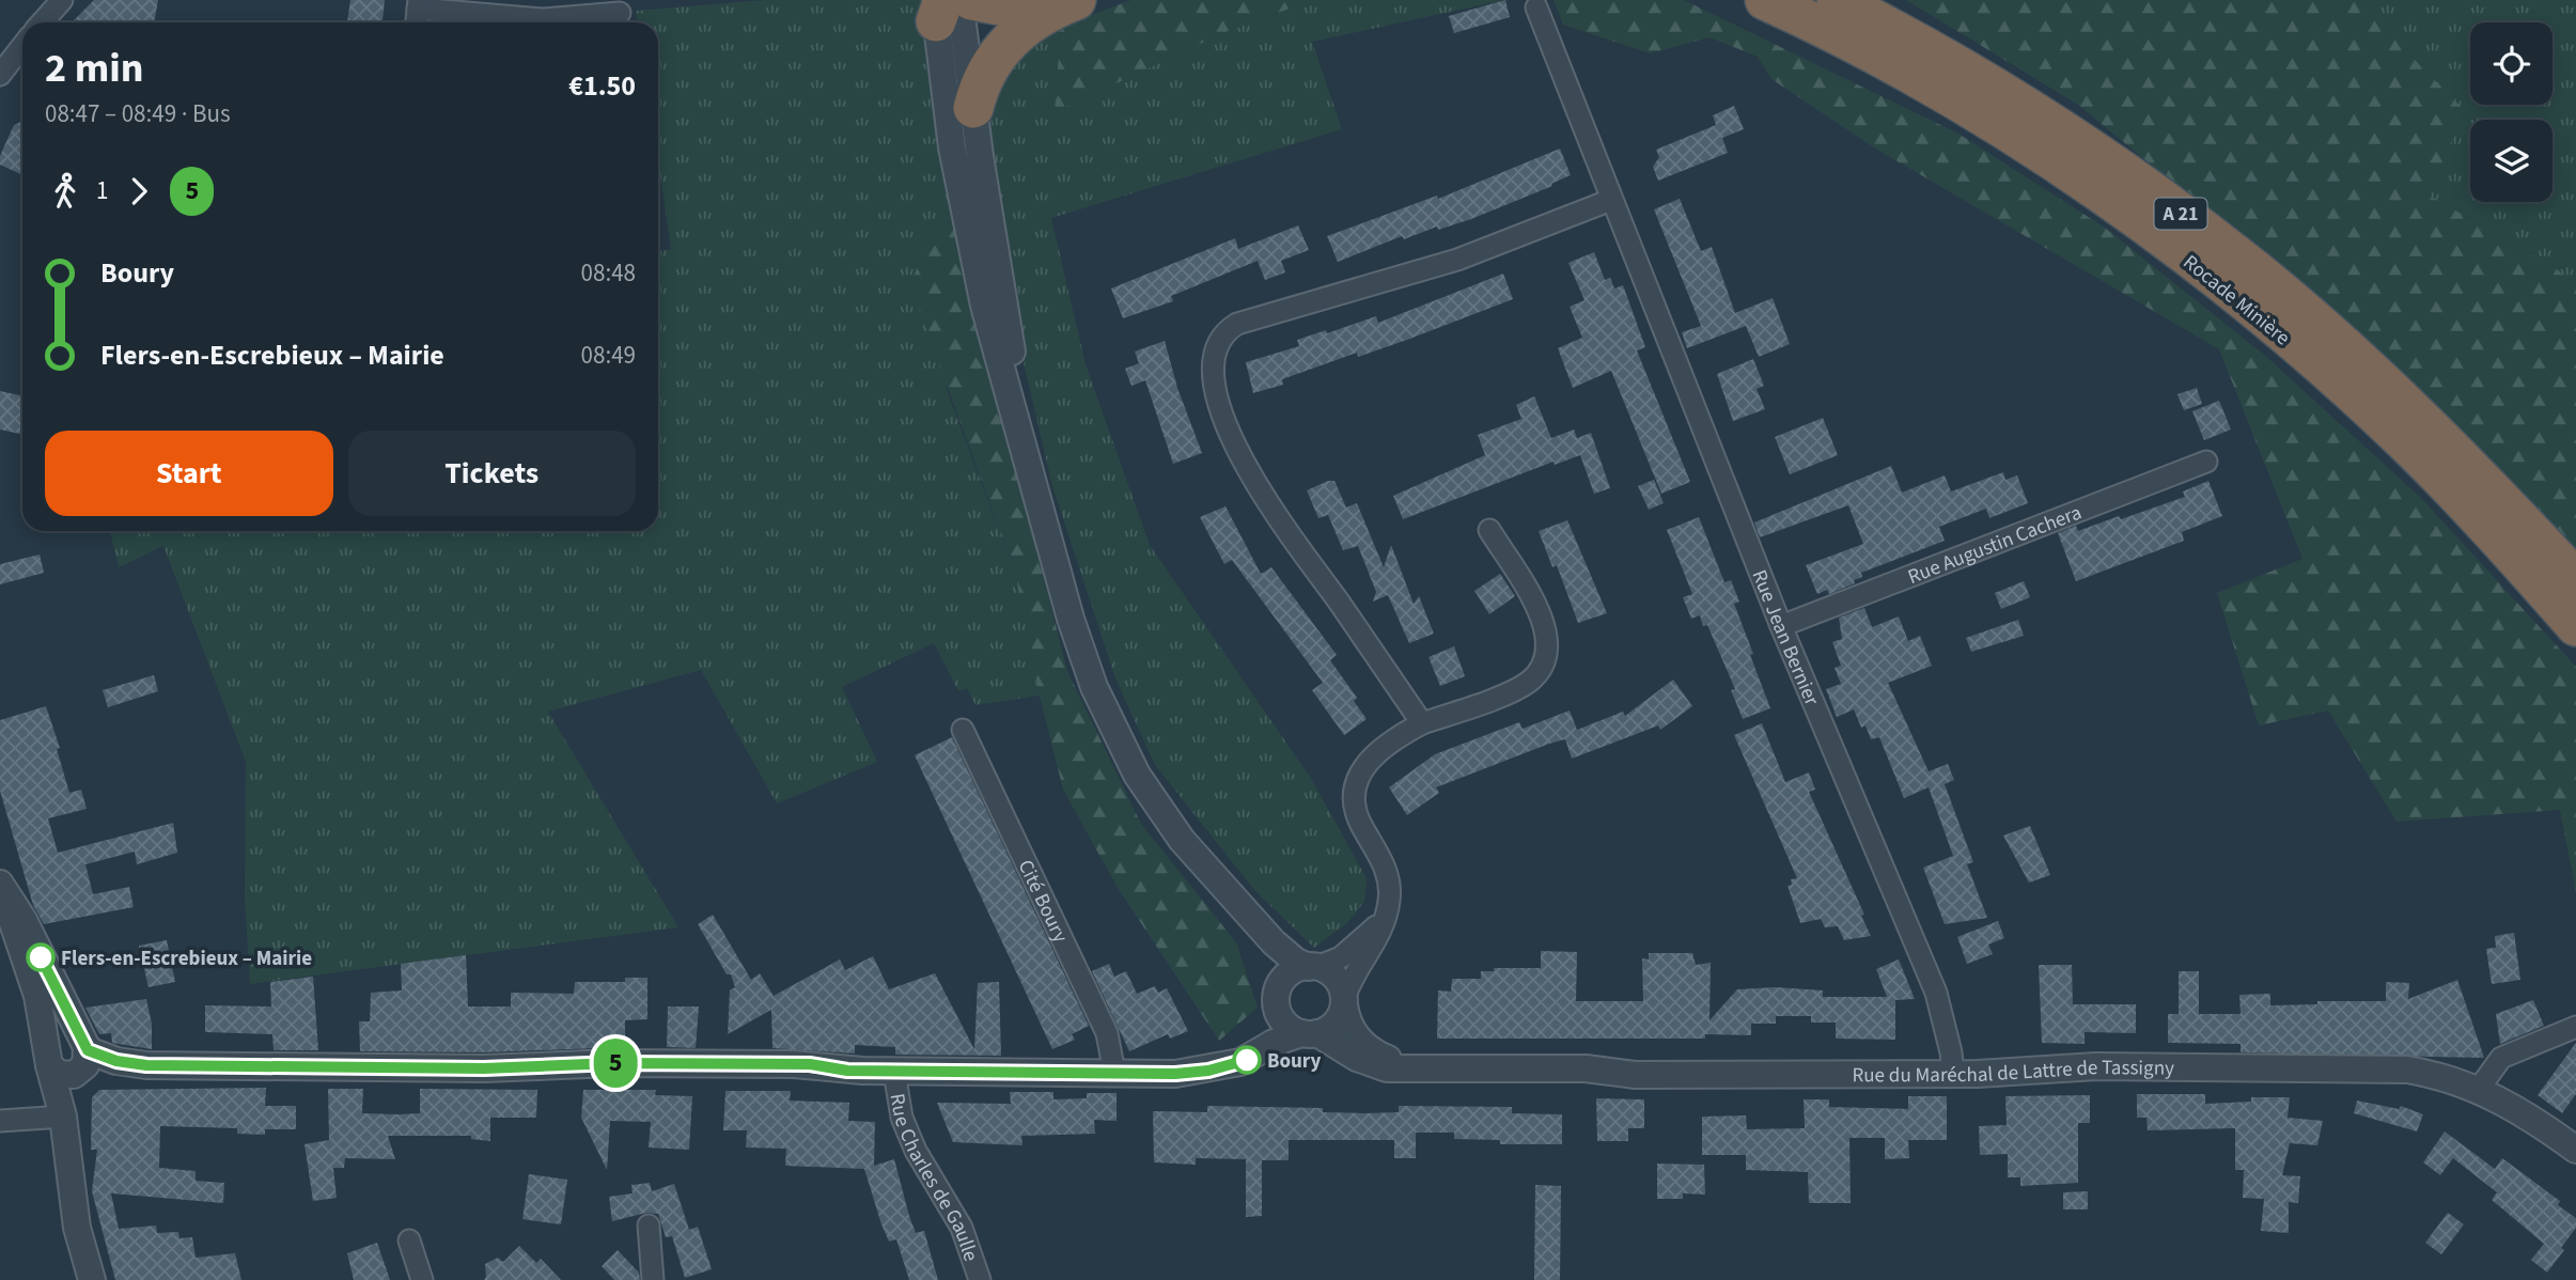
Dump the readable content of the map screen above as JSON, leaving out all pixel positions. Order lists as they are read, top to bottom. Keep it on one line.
{"streets":{"highway":["A 21","Rocade Minière"],"street":["Rue Augustin Cachera","Rue Jean Bernier","Cité Boury","Rue du Maréchal de Lattre de Tassigny","Rue Charles de Gaulle"]},"crossings":[["Rue Augustin Cachera","Rue Jean Bernier"],["Rue Jean Bernier","Rue du Maréchal de Lattre de Tassigny"]],"places":["Flers-en-Escrebieux – Mairie","Boury"],"lines":["bus line 5"],"page":{"on_map":"5","heading":["2 min","08:47 – 08:49 · Bus","€1.50"],"legs":["1","5"],"list":[{"name":"Boury","value":"08:48"},{"name":"Flers-en-Escrebieux – Mairie","value":"08:49"}],"buttons":["Start","Tickets"]}}
